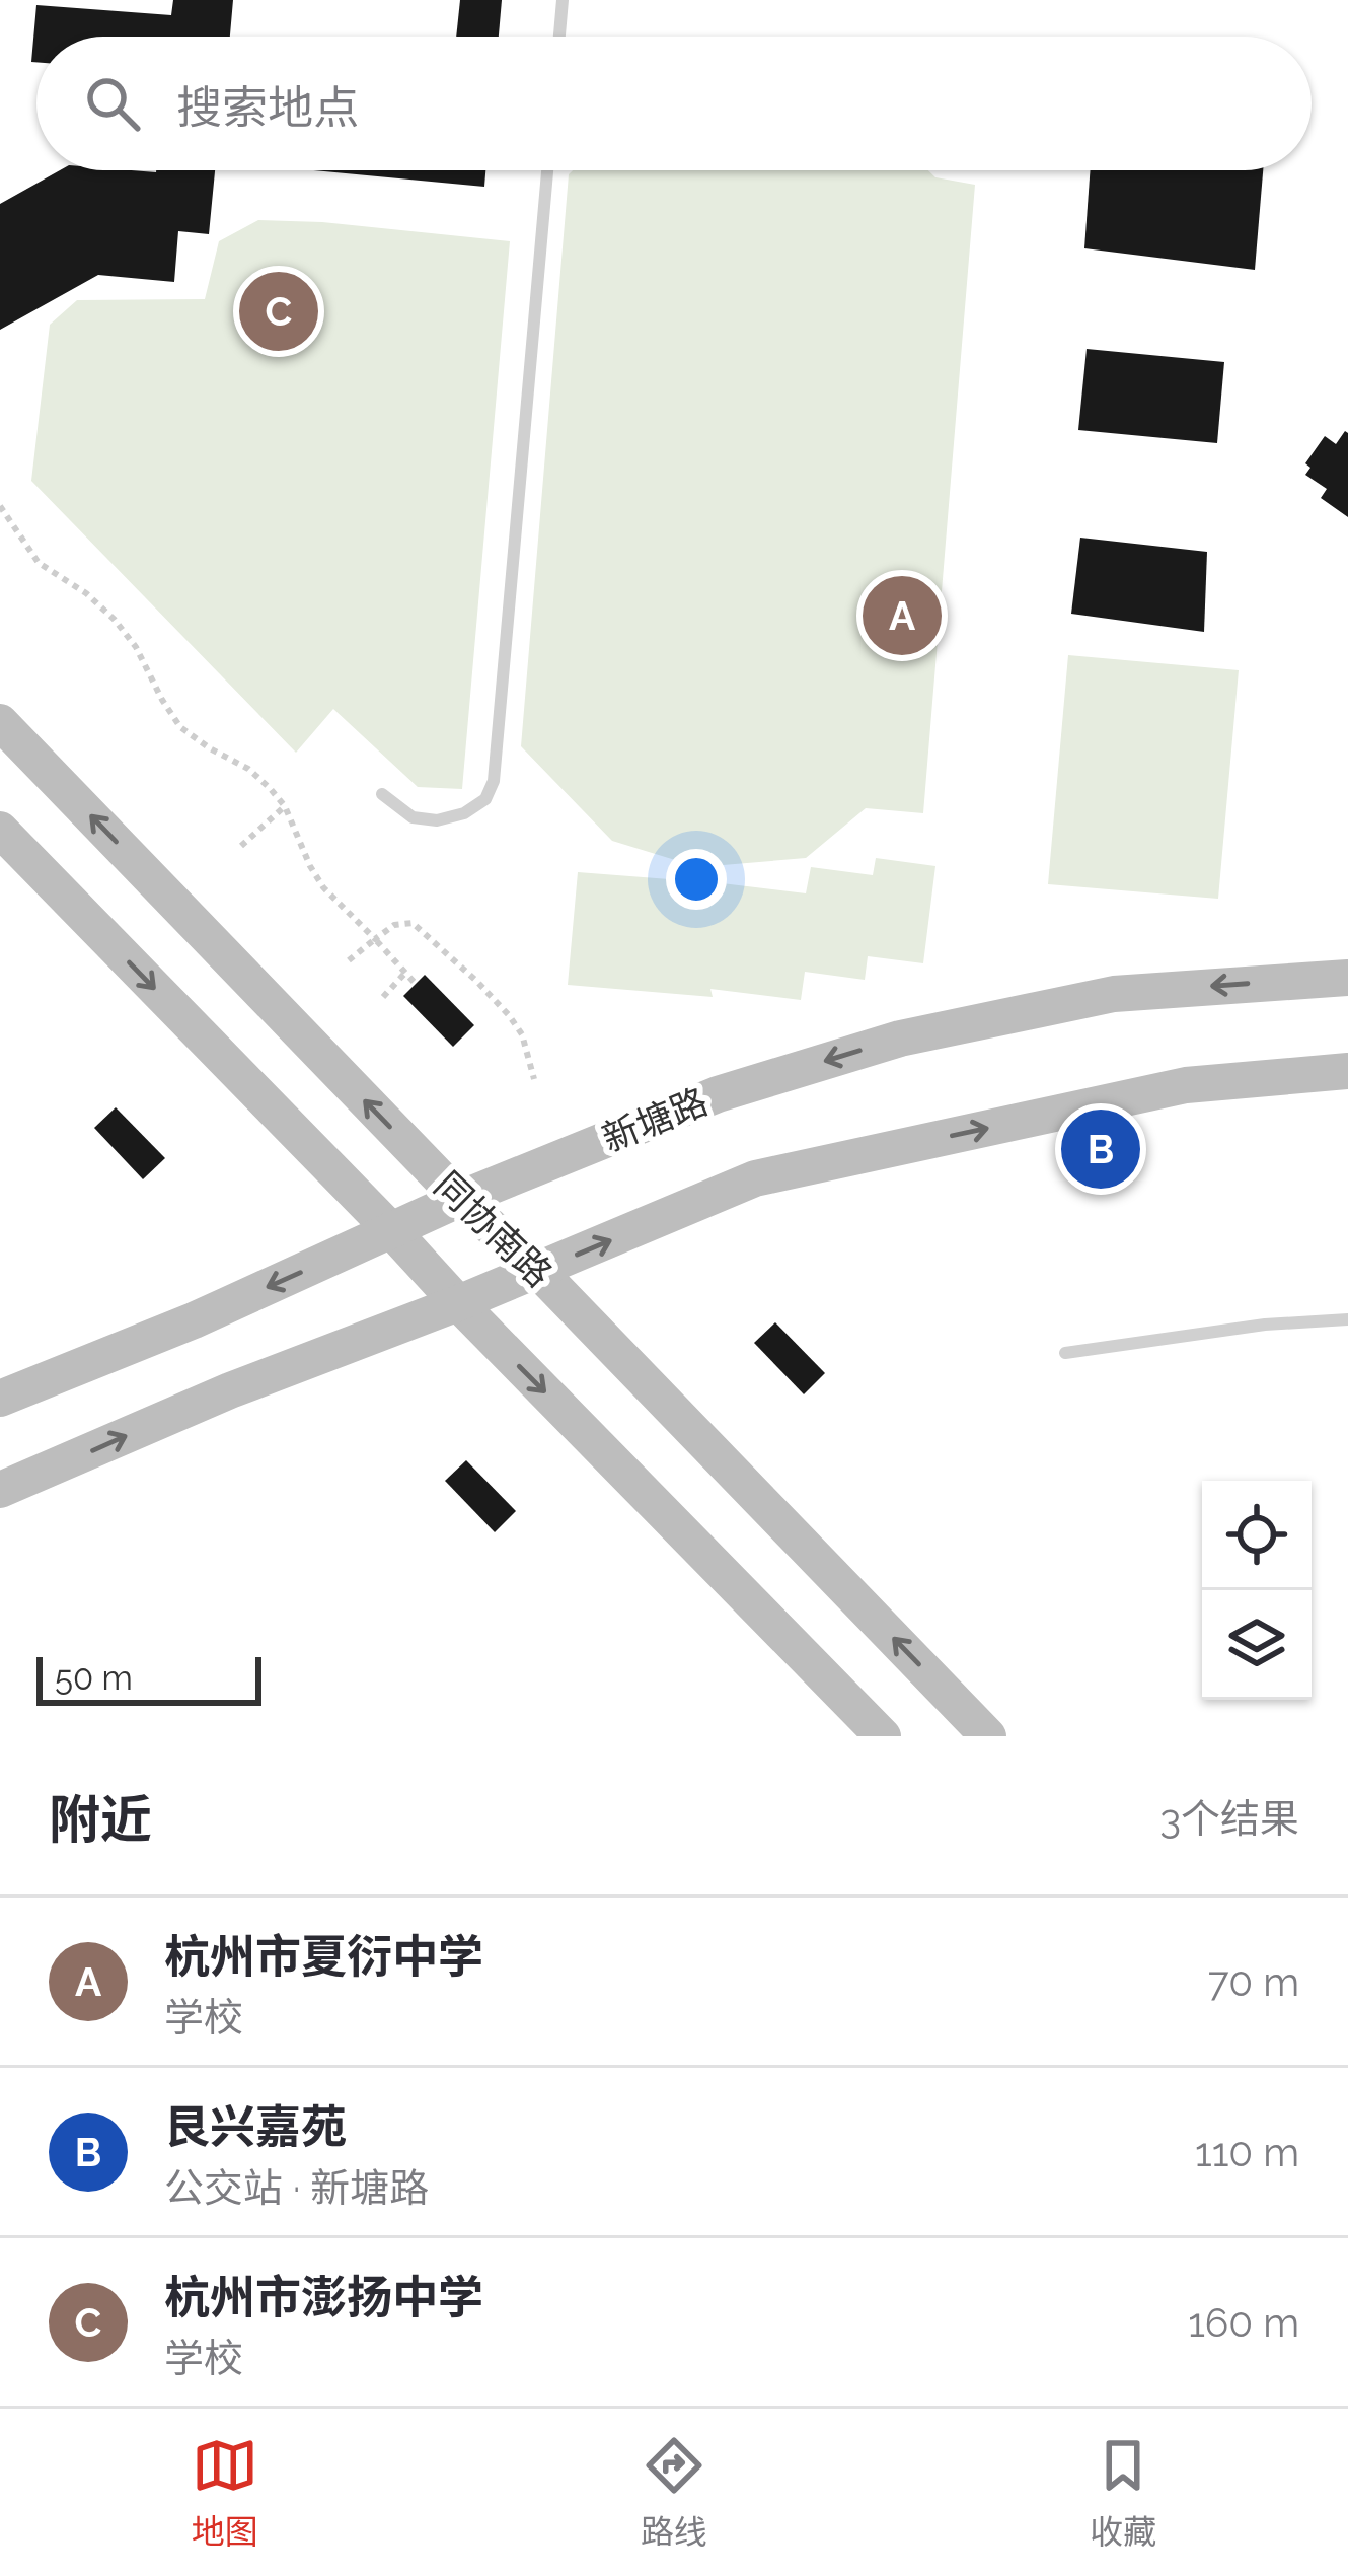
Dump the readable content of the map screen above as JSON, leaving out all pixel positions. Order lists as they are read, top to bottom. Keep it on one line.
{"streets":{"main road":["新塘路","同协南路"]},"crossings":[["新塘路","同协南路"]],"scale_bar":"50 m","page":{"search":"搜索地点","pins":["C","A","B"],"scale":"50 m","heading":["附近","3个结果"],"list":[{"mark":"A","name":"杭州市夏衍中学","note":"学校","value":"70 m"},{"mark":"B","name":"艮兴嘉苑","note":"公交站 · 新塘路","value":"110 m"},{"mark":"C","name":"杭州市澎扬中学","note":"学校","value":"160 m"}],"nav":["地图","路线","收藏"]}}
